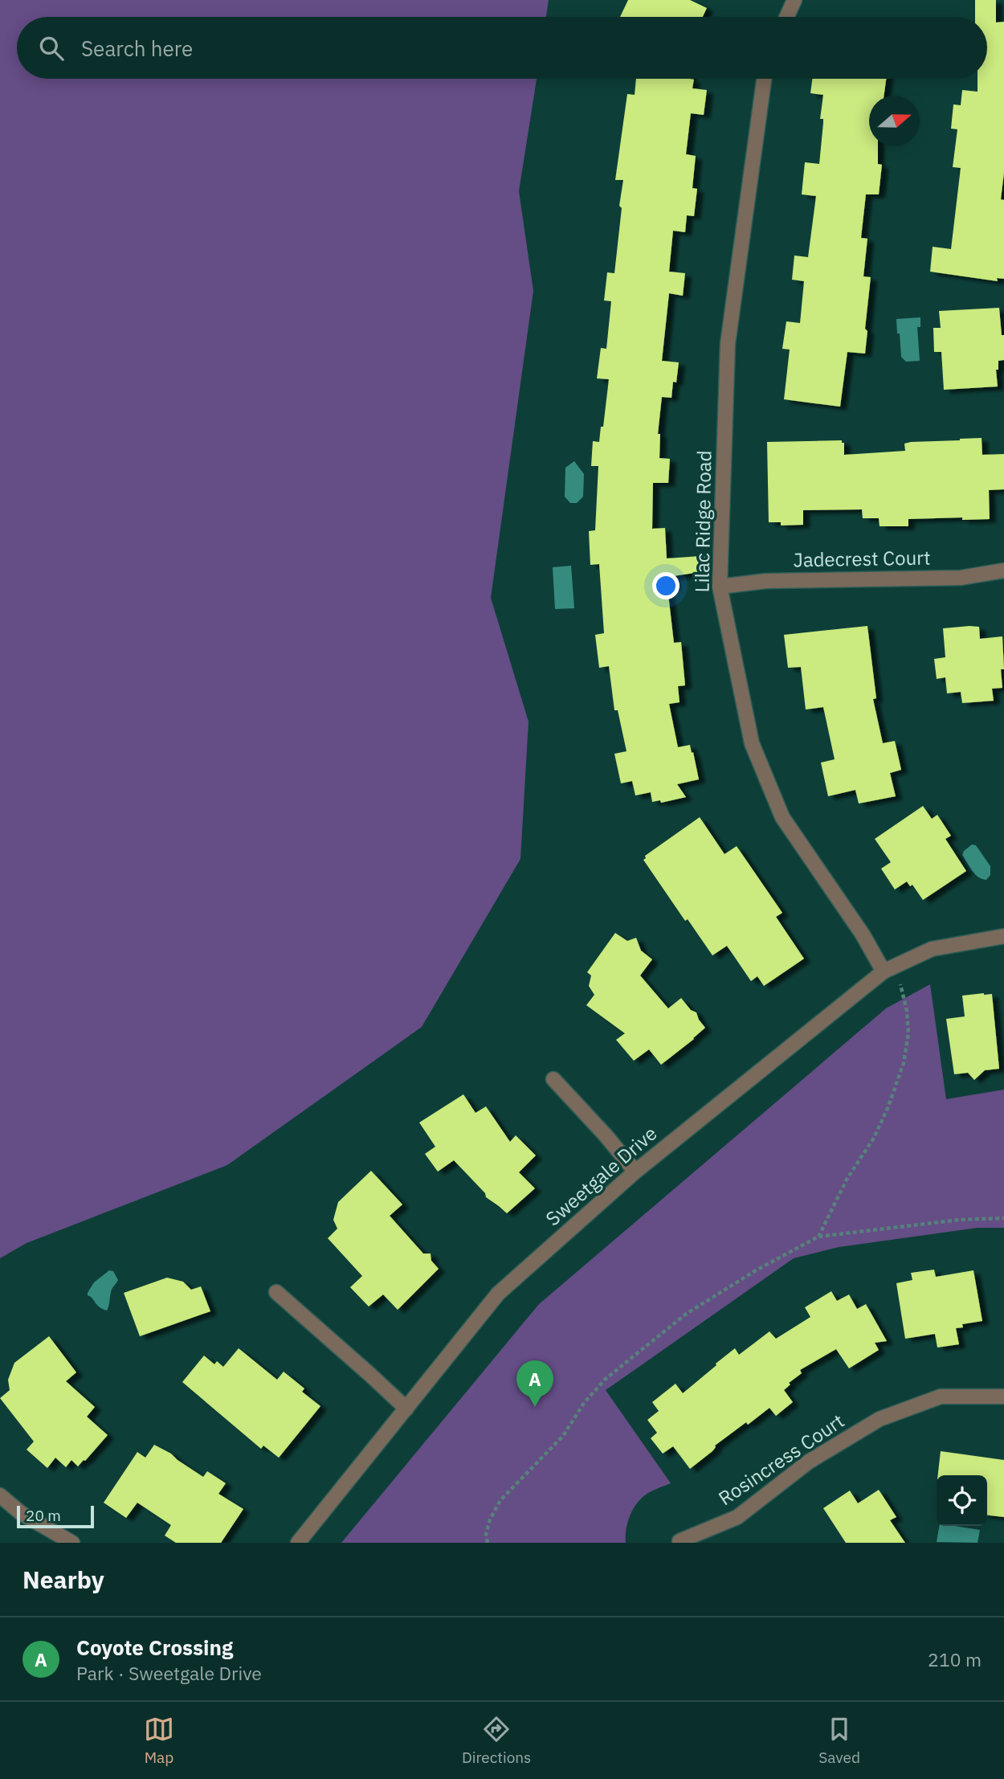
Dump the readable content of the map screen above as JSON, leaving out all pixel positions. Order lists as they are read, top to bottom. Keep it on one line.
{"streets":{"street":["Lilac Ridge Road","Jadecrest Court","Sweetgale Drive","Rosincress Court"]},"crossings":[["Lilac Ridge Road","Jadecrest Court"],["Lilac Ridge Road","Sweetgale Drive"]],"scale_bar":"20 m","north":"right","page":{"search":"Search here","pins":"A","scale":"20 m","heading":"Nearby","list":[{"mark":"A","name":"Coyote Crossing","note":"Park · Sweetgale Drive","value":"210 m"}],"nav":["Map","Directions","Saved"]}}
